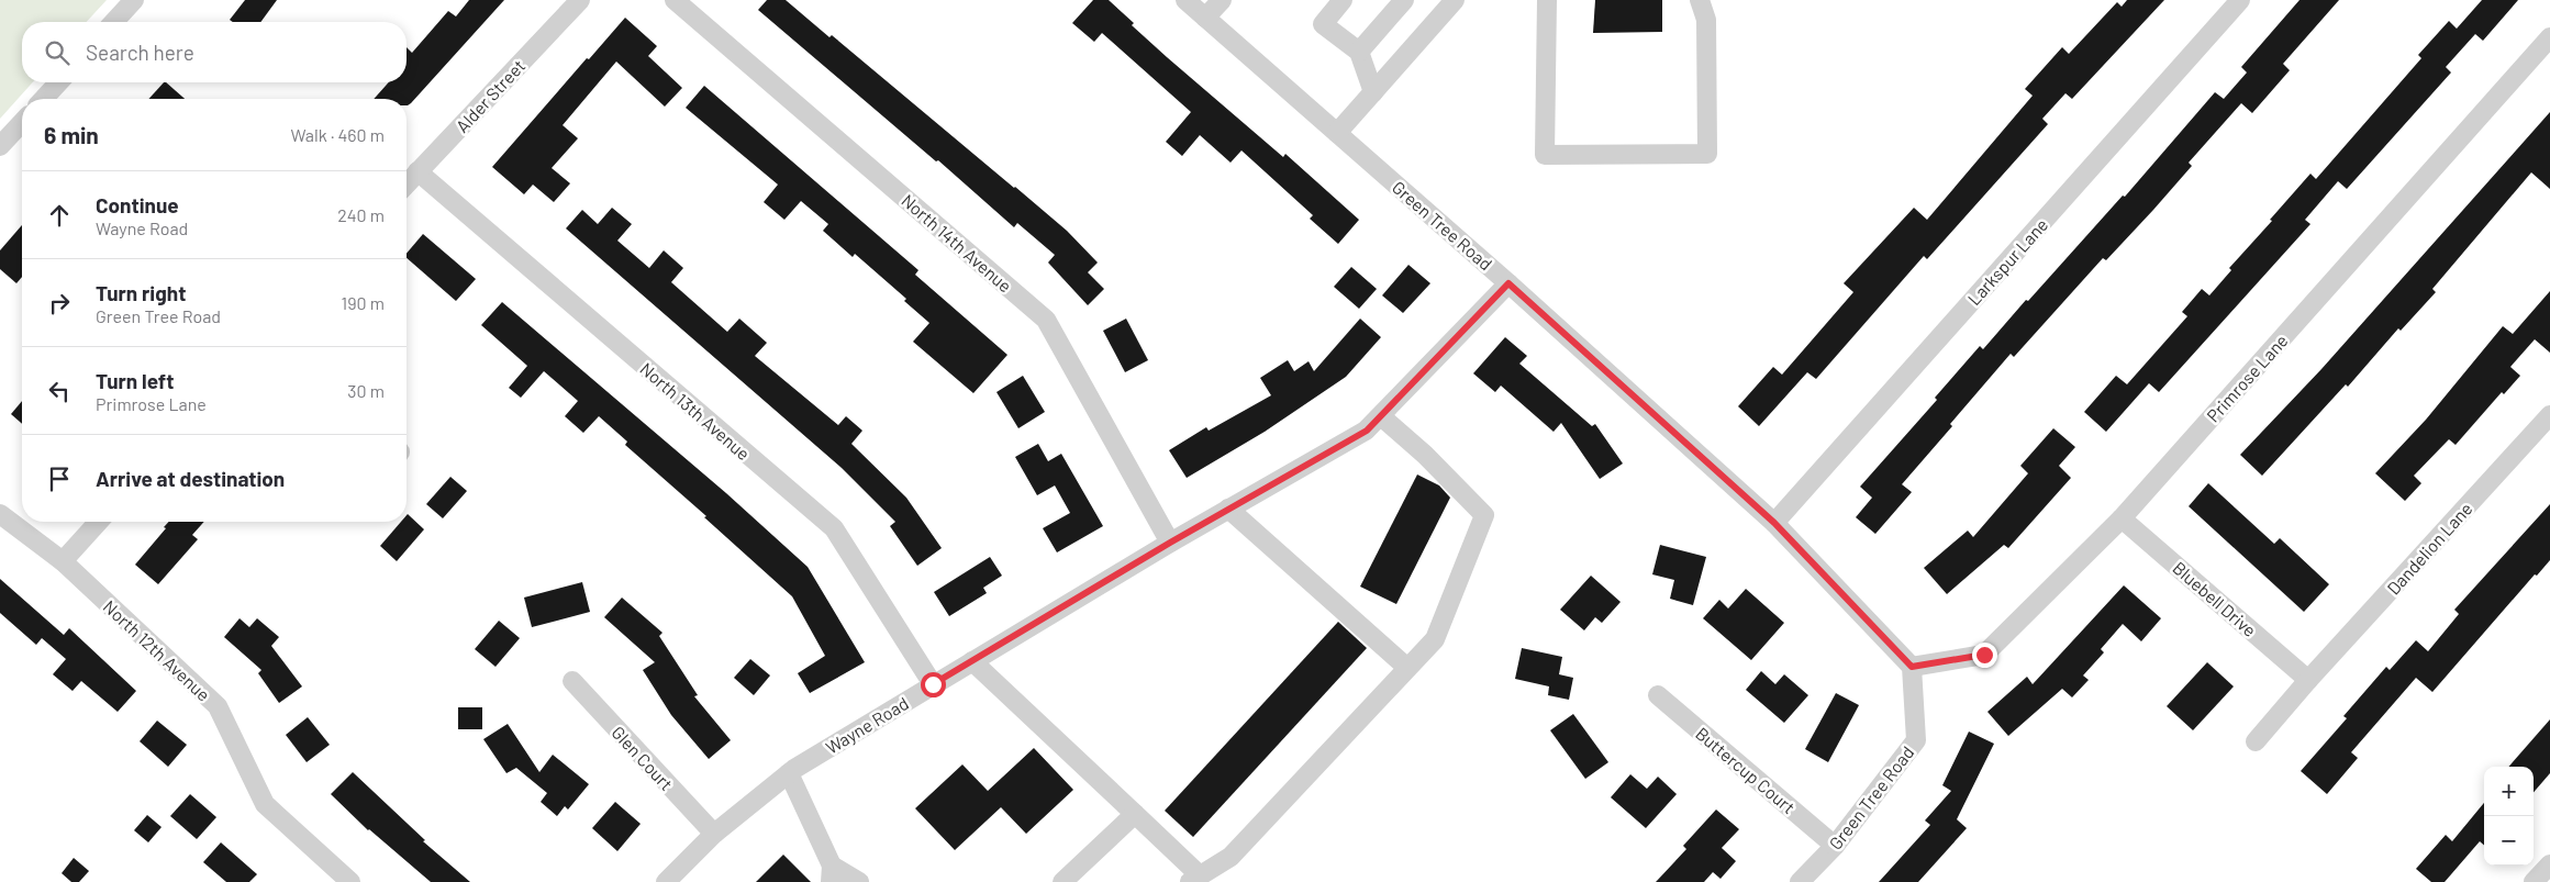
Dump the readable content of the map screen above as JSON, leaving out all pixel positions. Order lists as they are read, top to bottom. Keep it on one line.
{"streets":{"street":["Alder Street","Green Tree Road","North 14th Avenue","Larkspur Lane","Primrose Lane","North 13th Avenue","Dandelion Lane","Bluebell Drive","North 12th Avenue","Wayne Road","Glen Court","Buttercup Court"]},"crossings":[["Alder Street","North 13th Avenue"],["Green Tree Road","Larkspur Lane"],["Green Tree Road","Primrose Lane"],["Green Tree Road","Wayne Road"],["Green Tree Road","Buttercup Court"],["North 14th Avenue","Wayne Road"],["Primrose Lane","Bluebell Drive"],["North 13th Avenue","Wayne Road"],["Dandelion Lane","Bluebell Drive"],["Wayne Road","Glen Court"]],"page":{"search":"Search here","heading":["6 min","Walk · 460 m"],"list":[["Continue","Wayne Road","240 m"],["Turn right","Green Tree Road","190 m"],["Turn left","Primrose Lane","30 m"],"Arrive at destination"],"map_buttons":["+","−"]}}
